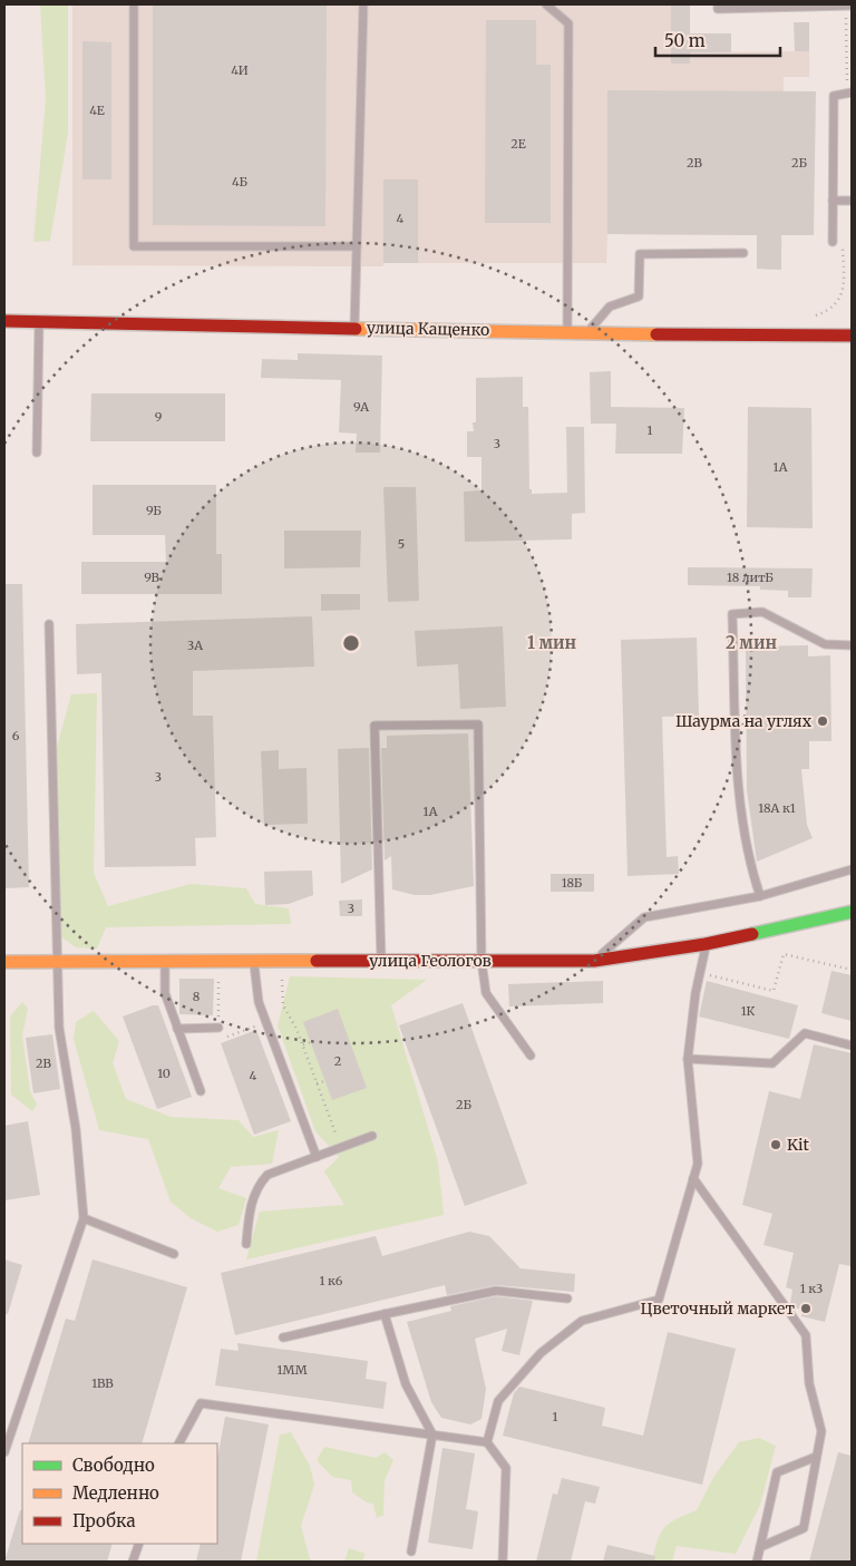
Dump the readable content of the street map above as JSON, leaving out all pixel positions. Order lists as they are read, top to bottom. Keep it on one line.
{"streets":{"street":["улица Кащенко","улица Геологов"]},"places":["Шаурма на углях","Kit","Цветочный маркет"],"house_numbers":["4И","4Е","2Е","2В","2Б","4Б","4","9А","9","1","3","1А","9Б","5","9В","18 литБ","3А","6","3","18А к1","1А","18Б","3","8","1К","2","2В","10","4","2Б","1 к6","1 к3","1ММ","1ВВ","1"],"legend":["Свободно","Медленно","Пробка"],"scale_bar":"50 m","rings":["1 мин","2 мин"]}
